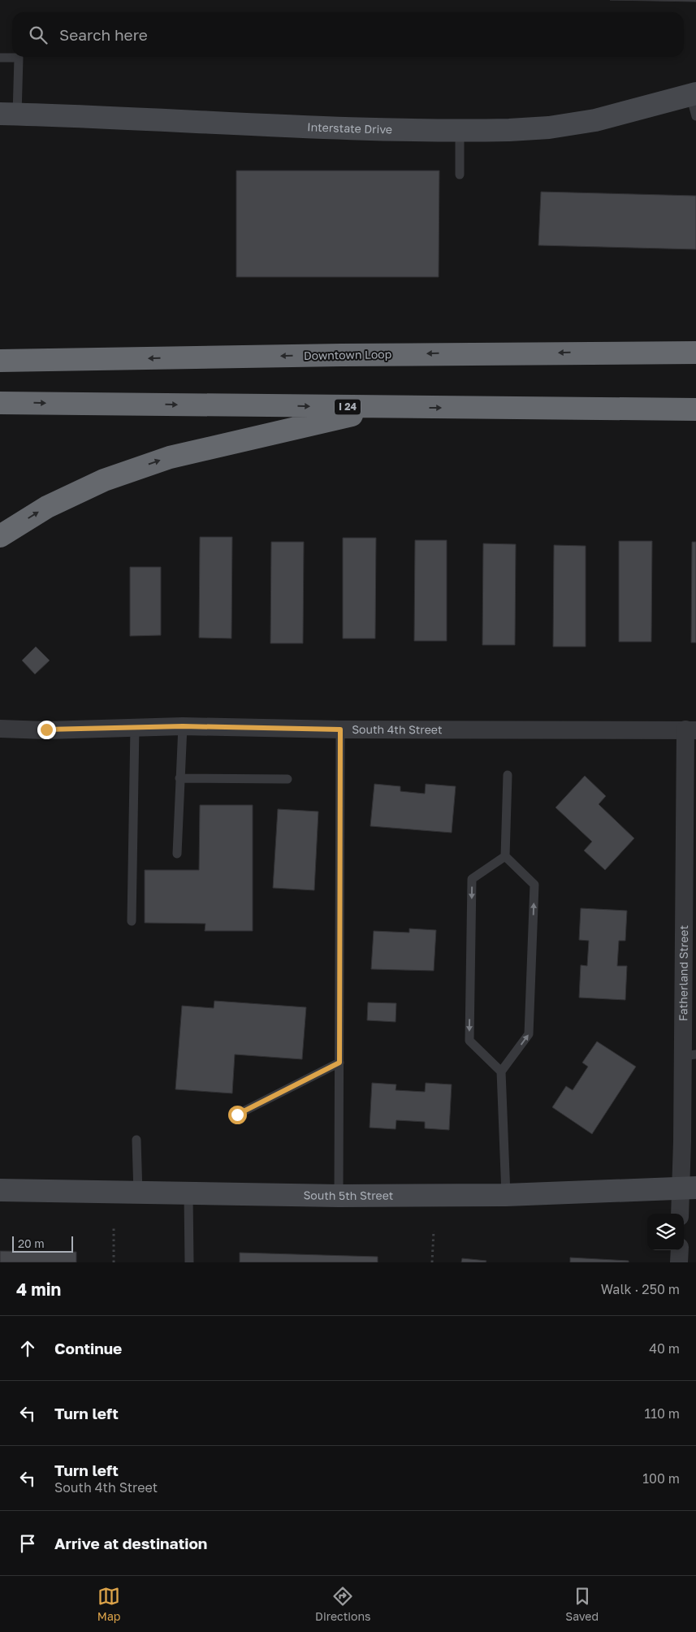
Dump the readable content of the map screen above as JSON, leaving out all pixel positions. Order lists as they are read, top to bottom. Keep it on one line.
{"streets":{"highway":["Downtown Loop","I 24"],"main road":["Interstate Drive","South 5th Street"],"street":["South 4th Street","Fatherland Street"]},"crossings":[["South 4th Street","Fatherland Street"],["Fatherland Street","South 5th Street"]],"scale_bar":"20 m","page":{"search":"Search here","scale":"20 m","heading":["4 min","Walk · 250 m"],"list":[["Continue","40 m"],["Turn left","110 m"],["Turn left","South 4th Street","100 m"],"Arrive at destination"],"nav":["Map","Directions","Saved"]}}
